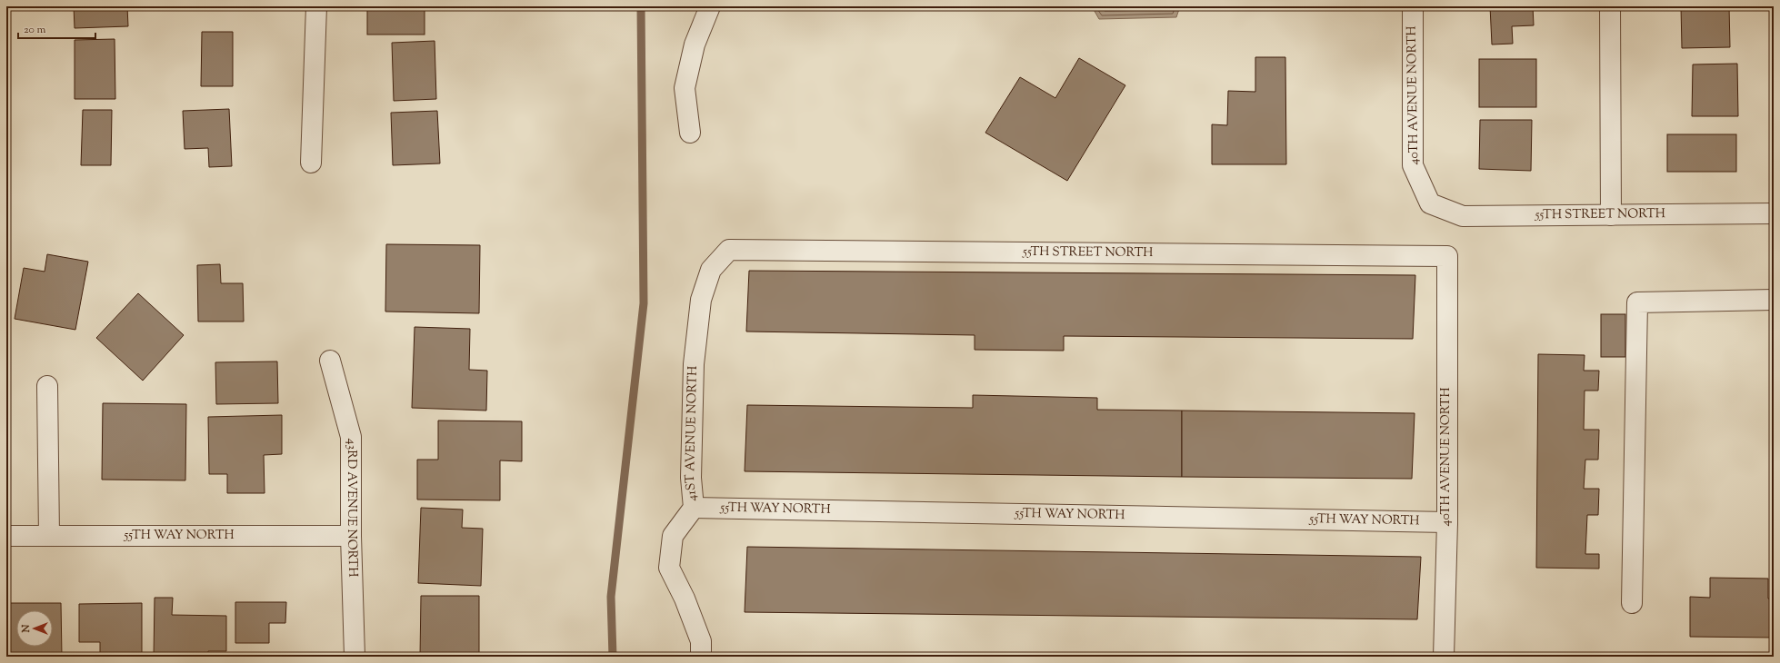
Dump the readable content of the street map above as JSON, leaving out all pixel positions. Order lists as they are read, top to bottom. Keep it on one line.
{"streets":{"street":["40TH AVENUE NORTH","55TH STREET NORTH","41ST AVENUE NORTH","43RD AVENUE NORTH","55TH WAY NORTH"]},"crossings":[["40TH AVENUE NORTH","55TH STREET NORTH"],["40TH AVENUE NORTH","55TH WAY NORTH"],["55TH STREET NORTH","41ST AVENUE NORTH"],["41ST AVENUE NORTH","55TH WAY NORTH"],["43RD AVENUE NORTH","55TH WAY NORTH"]],"scale_bar":"20 m","north":"left"}
